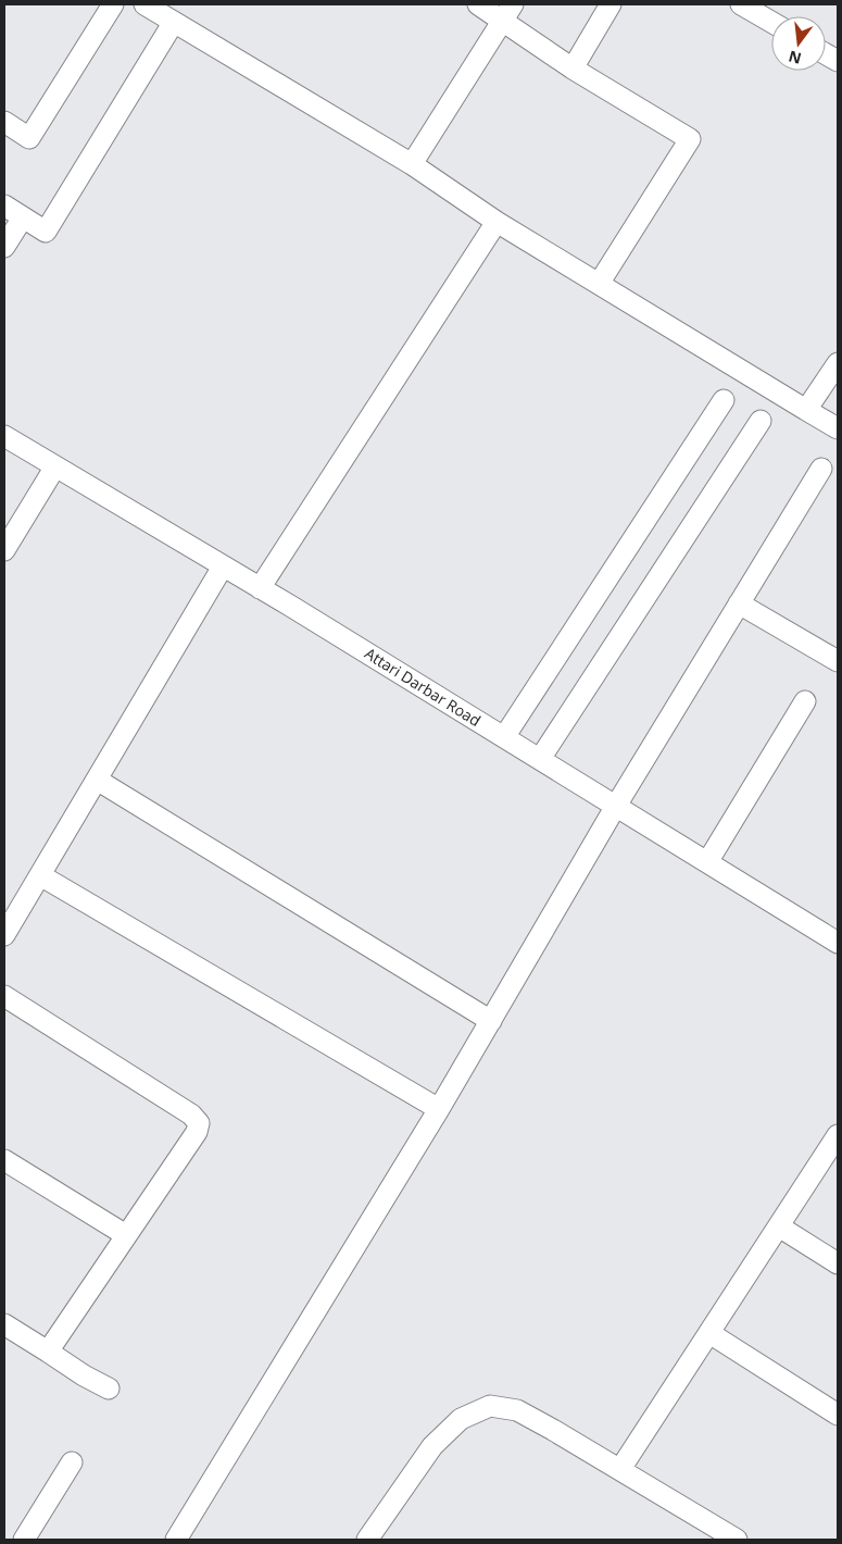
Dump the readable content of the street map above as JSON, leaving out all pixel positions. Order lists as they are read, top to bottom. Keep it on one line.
{"streets":{"street":["Attari Darbar Road"]},"north":"bottom"}
